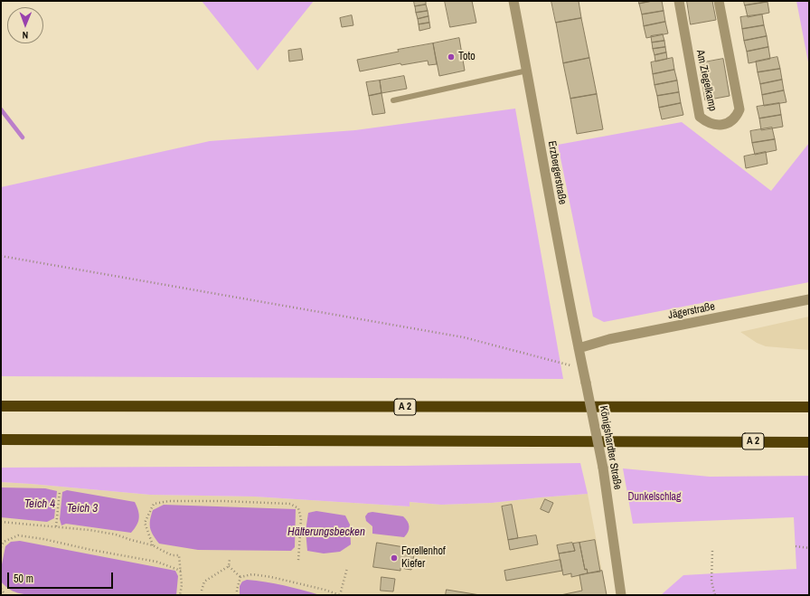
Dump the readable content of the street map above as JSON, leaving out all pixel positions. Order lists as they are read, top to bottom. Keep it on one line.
{"streets":{"highway":["A 2"],"street":["Am Ziegelkamp","Erzbergerstraße","Jägerstraße","Königshardter Straße"]},"crossings":[["Erzbergerstraße","Jägerstraße"],["Erzbergerstraße","Königshardter Straße"],["Jägerstraße","Königshardter Straße"]],"water":["Teich 4","Teich 3","Hälterungsbecken"],"parks":["Dunkelschlag"],"places":["Toto","Forellenhof Kiefer"],"scale_bar":"50 m","north":"bottom"}
